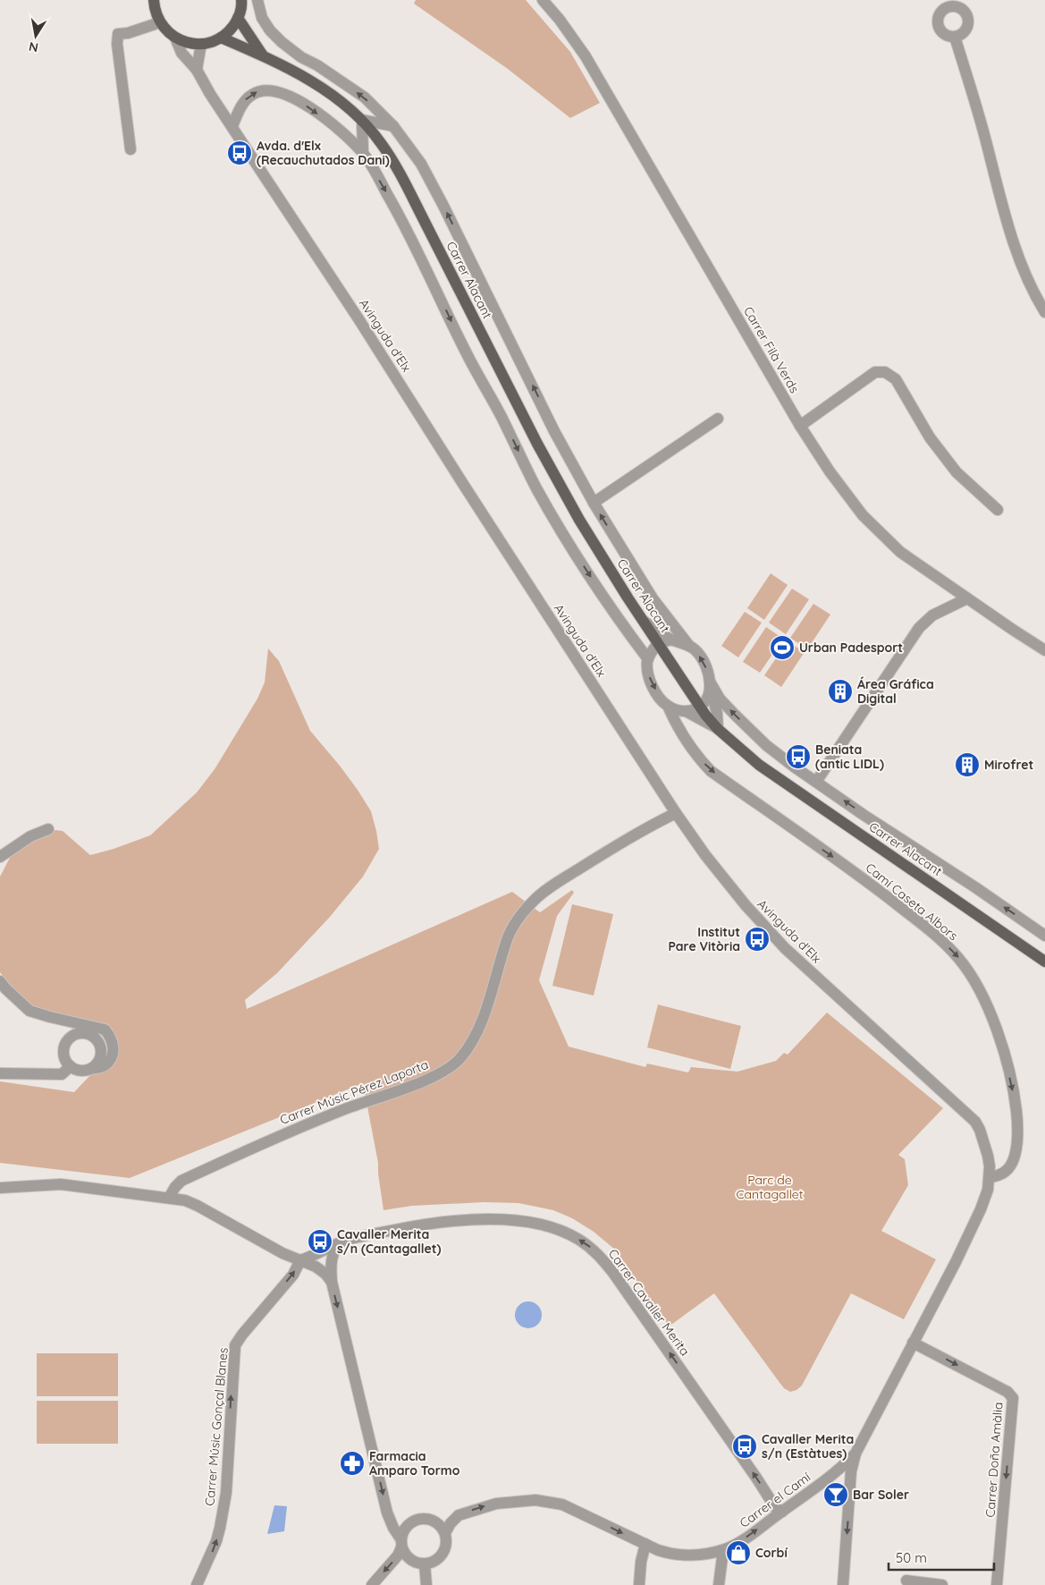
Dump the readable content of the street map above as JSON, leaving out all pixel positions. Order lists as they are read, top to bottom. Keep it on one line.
{"streets":{"main road":["Carrer Alacant"],"street":["Avinguda d'Elx","Carrer Filà Verds","Camí Caseta Albors","Carrer Músic Pérez Laporta","Carrer Cavaller Merita","Carrer Músic Gonçal Blanes","Carrer Doña Amàlia","Carrer el Camí"]},"crossings":[["Avinguda d'Elx","Camí Caseta Albors"],["Avinguda d'Elx","Carrer Músic Pérez Laporta"],["Avinguda d'Elx","Carrer el Camí"],["Camí Caseta Albors","Carrer el Camí"],["Carrer Cavaller Merita","Carrer Músic Gonçal Blanes"],["Carrer Cavaller Merita","Carrer el Camí"],["Carrer Doña Amàlia","Carrer el Camí"]],"one_way":["Camí Caseta Albors","Carrer Cavaller Merita","Carrer Músic Gonçal Blanes","Carrer Doña Amàlia"],"parks":["Parc de Cantagallet"],"places":{"bus stop":["Avda. d'Elx (Recauchutados Dani)","Beniata (antic LIDL)","Institut Pare Vitòria","Cavaller Merita s/n (Cantagallet)","Cavaller Merita s/n (Estàtues)"],"sports":["Urban Padesport"],"building":["Área Gráfica Digital","Mirofret"],"pharmacy":["Farmacia Amparo Tormo"],"bar":["Bar Soler"],"shop":["Corbí"]},"scale_bar":"50 m","north":"bottom"}
